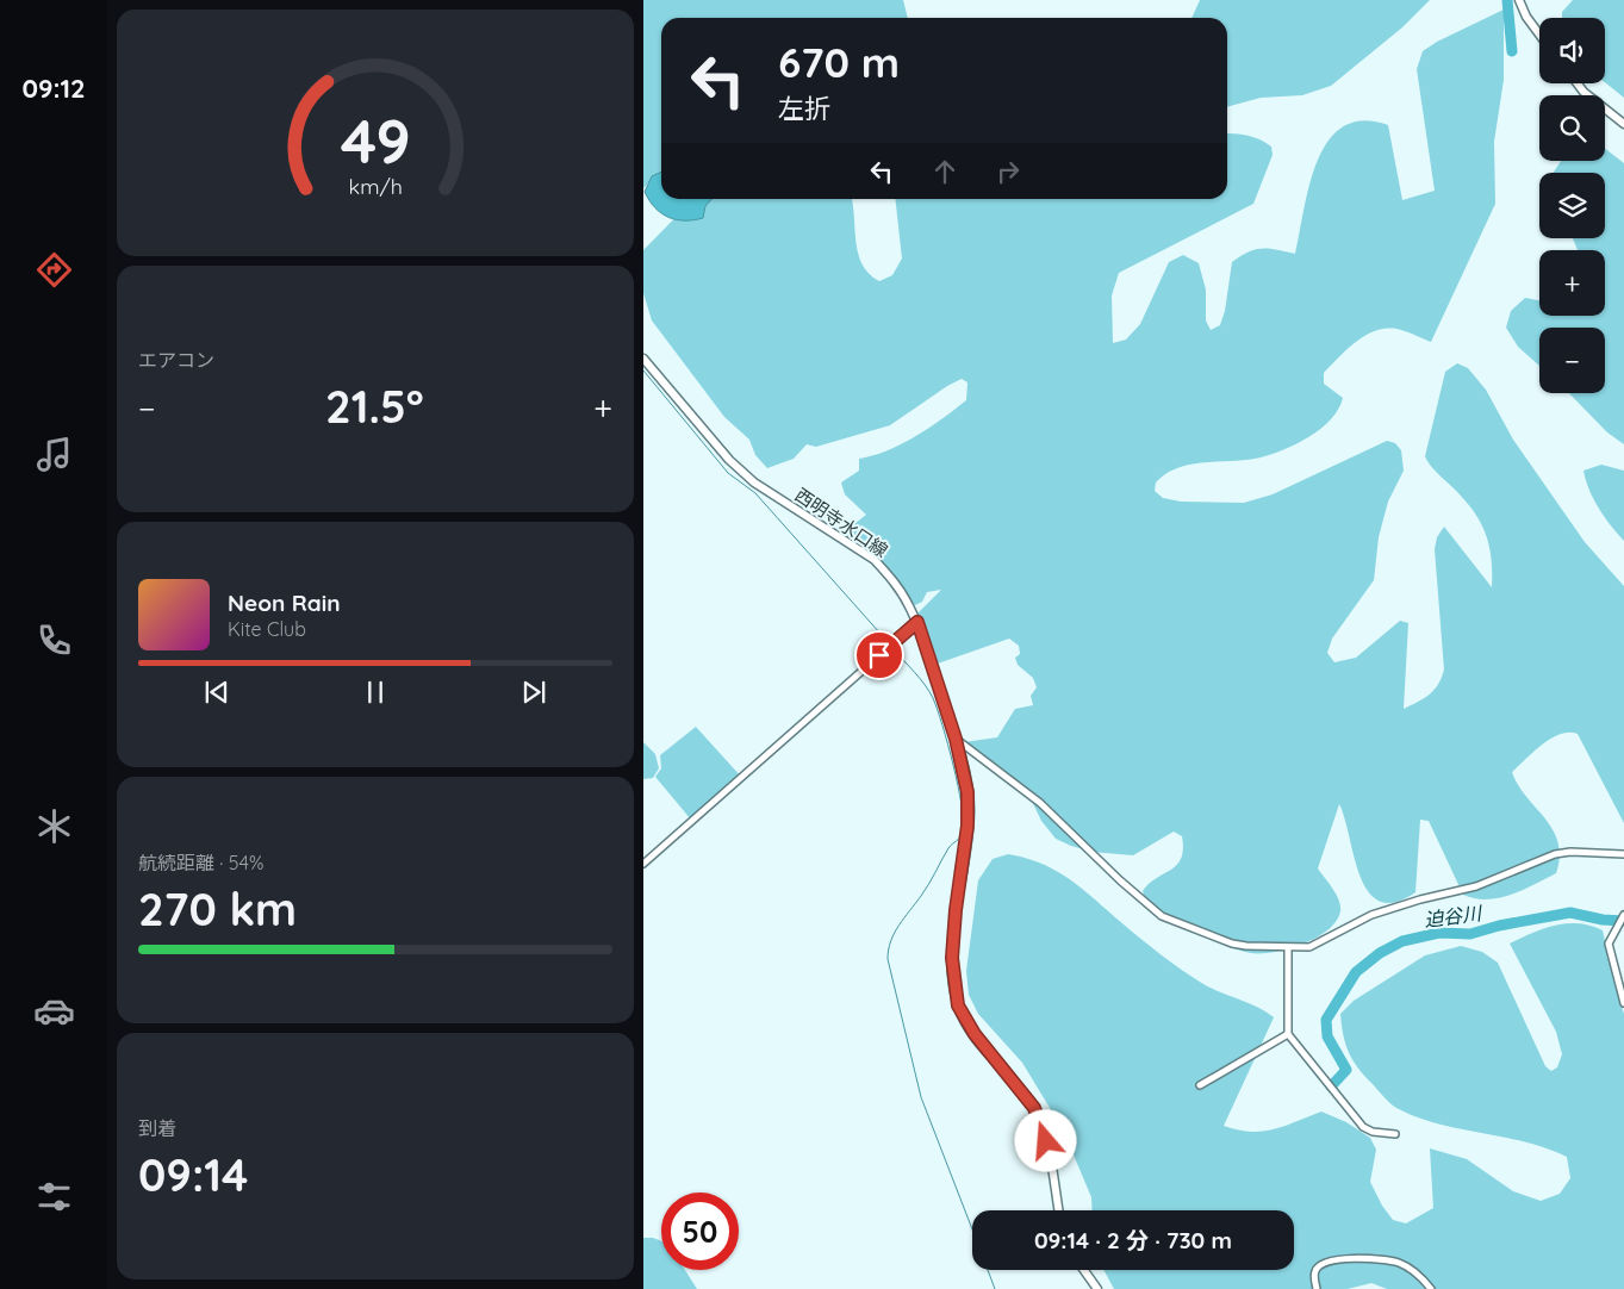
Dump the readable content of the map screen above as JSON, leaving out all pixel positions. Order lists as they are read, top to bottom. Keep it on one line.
{"streets":{"main road":["西明寺水口線"]},"water":["迫谷川"],"page":{"tabs":"09:12","map_buttons":["+","−"],"turn":["670 m","左折"],"tile":["エアコン",["航続距離 · 54%","270 km"],["到着","09:14"]],"heat":["−","21.5°","+"],"song":["Neon Rain","Kite Club"],"limit":"50","trip":"09:14 · 2 分 · 730 m","gauge":["49","km/h"]}}
